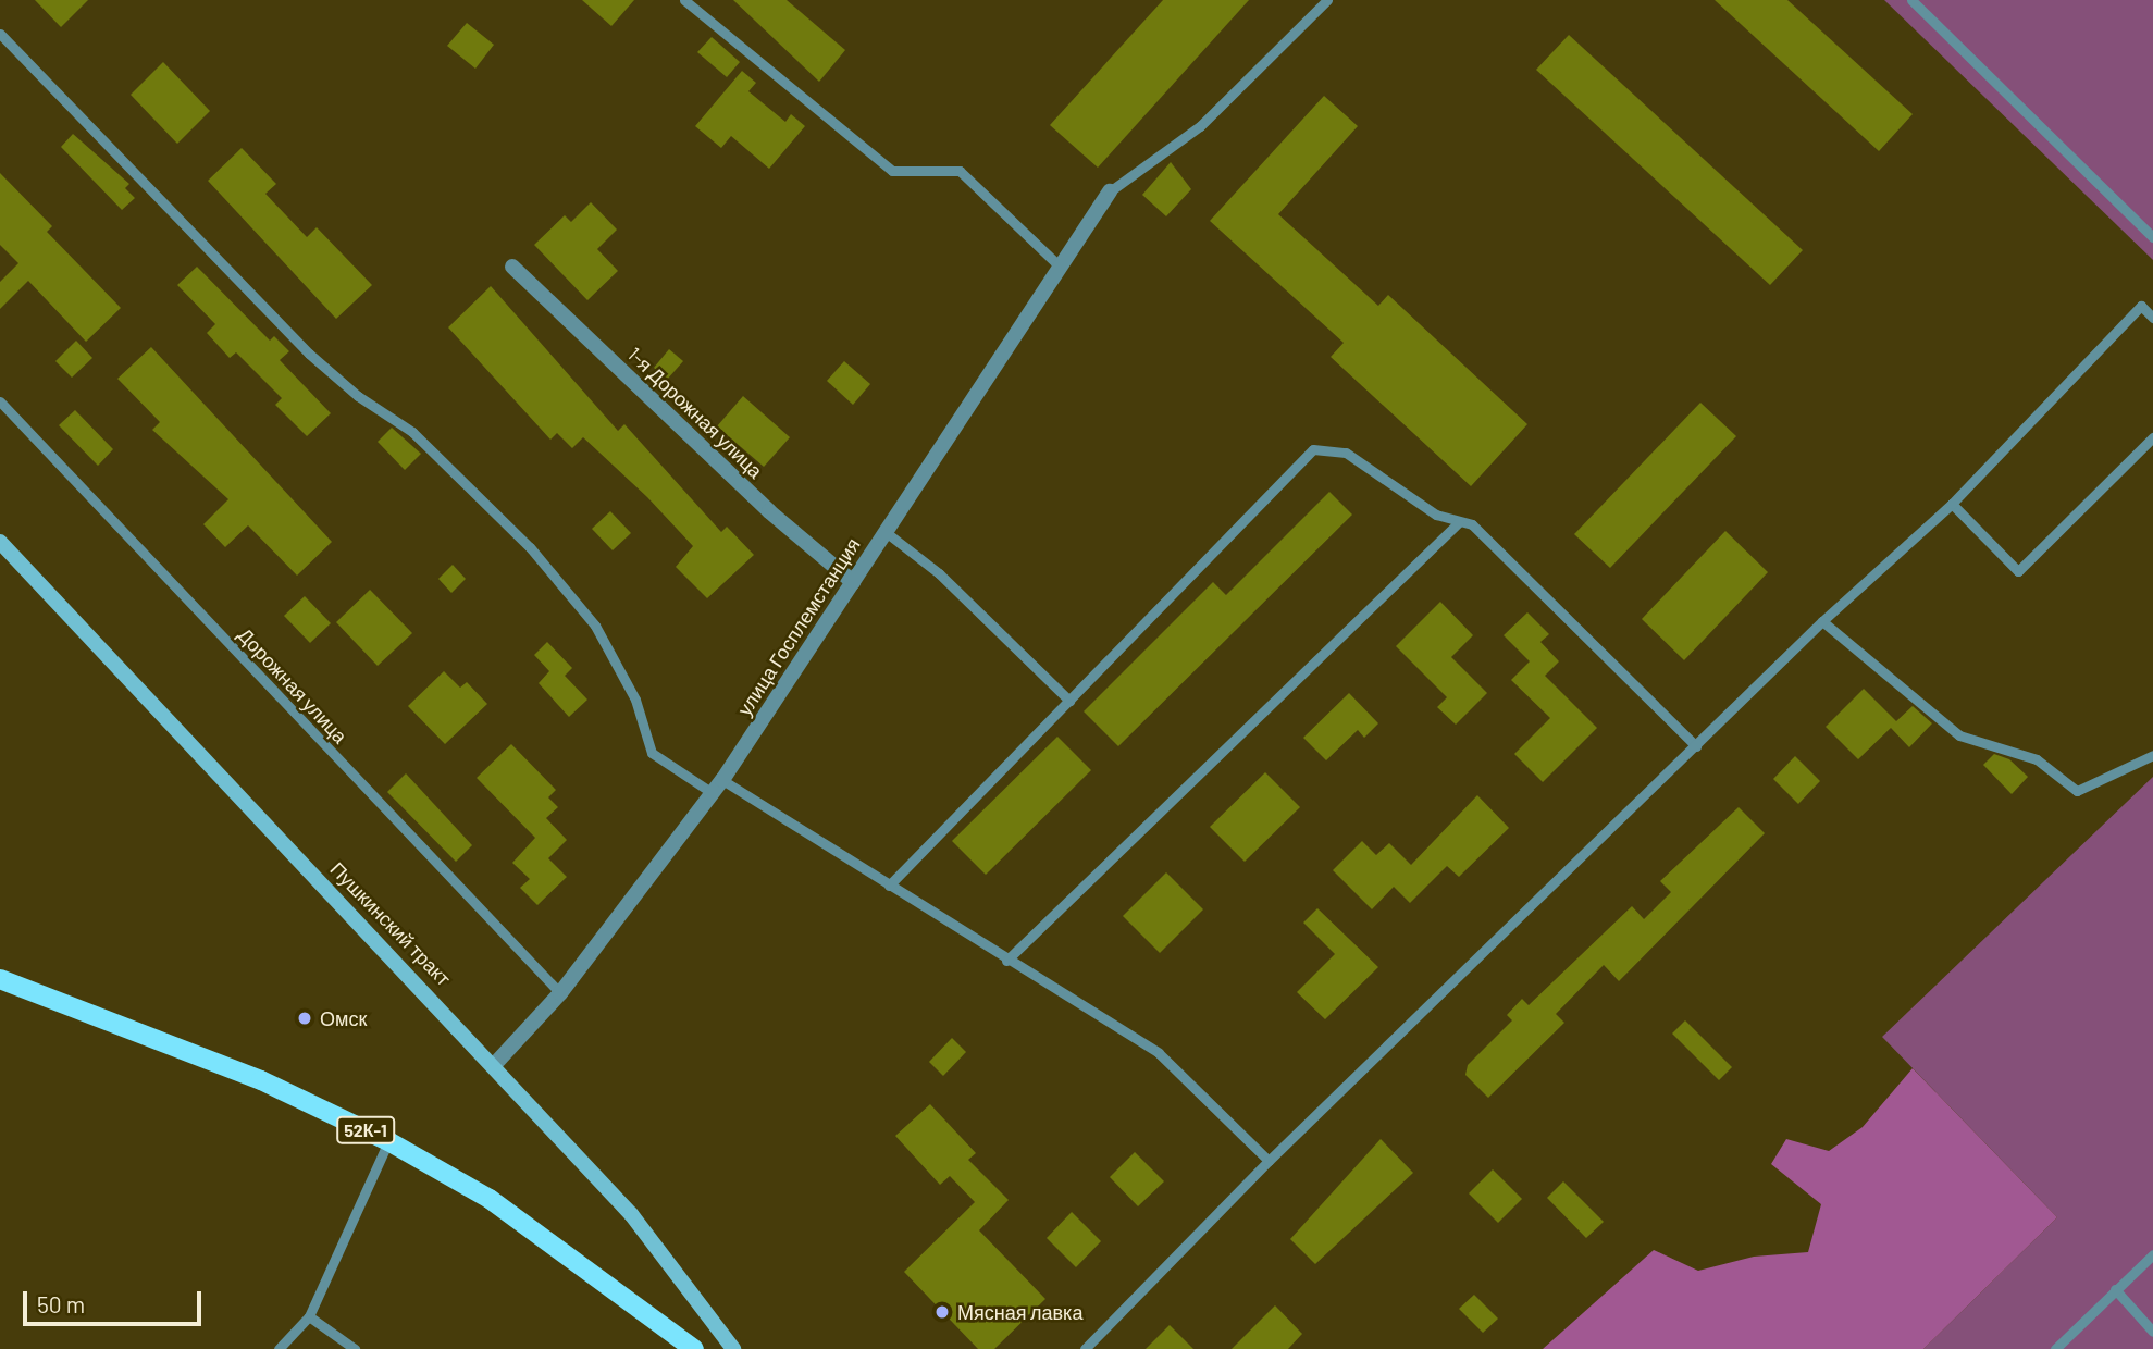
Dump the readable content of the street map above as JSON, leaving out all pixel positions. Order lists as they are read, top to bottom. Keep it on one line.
{"streets":{"main road":["Пушкинский тракт","52К-1"],"street":["1-я Дорожная улица","улица Госплемстанция"],"lane":["Дорожная улица"]},"crossings":[["1-я Дорожная улица","улица Госплемстанция"],["улица Госплемстанция","Дорожная улица"],["улица Госплемстанция","Пушкинский тракт"]],"places":["Омск","Мясная лавка"],"scale_bar":"50 m"}
